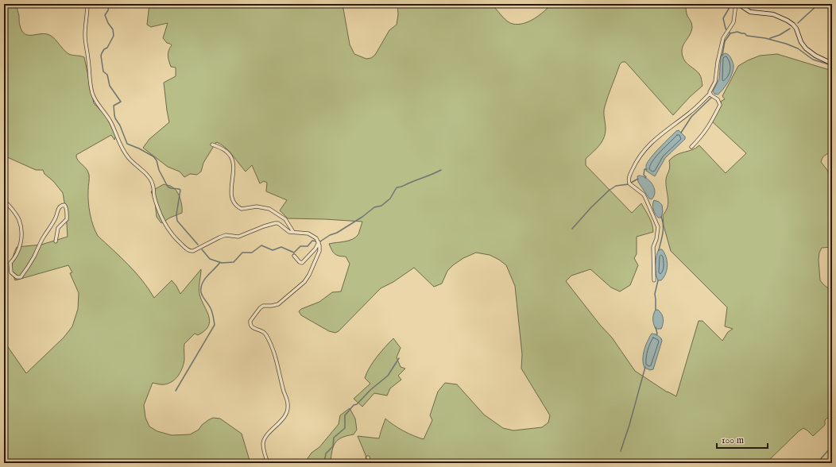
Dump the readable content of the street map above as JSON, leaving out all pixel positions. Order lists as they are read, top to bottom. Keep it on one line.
{"scale_bar":"100 m"}
